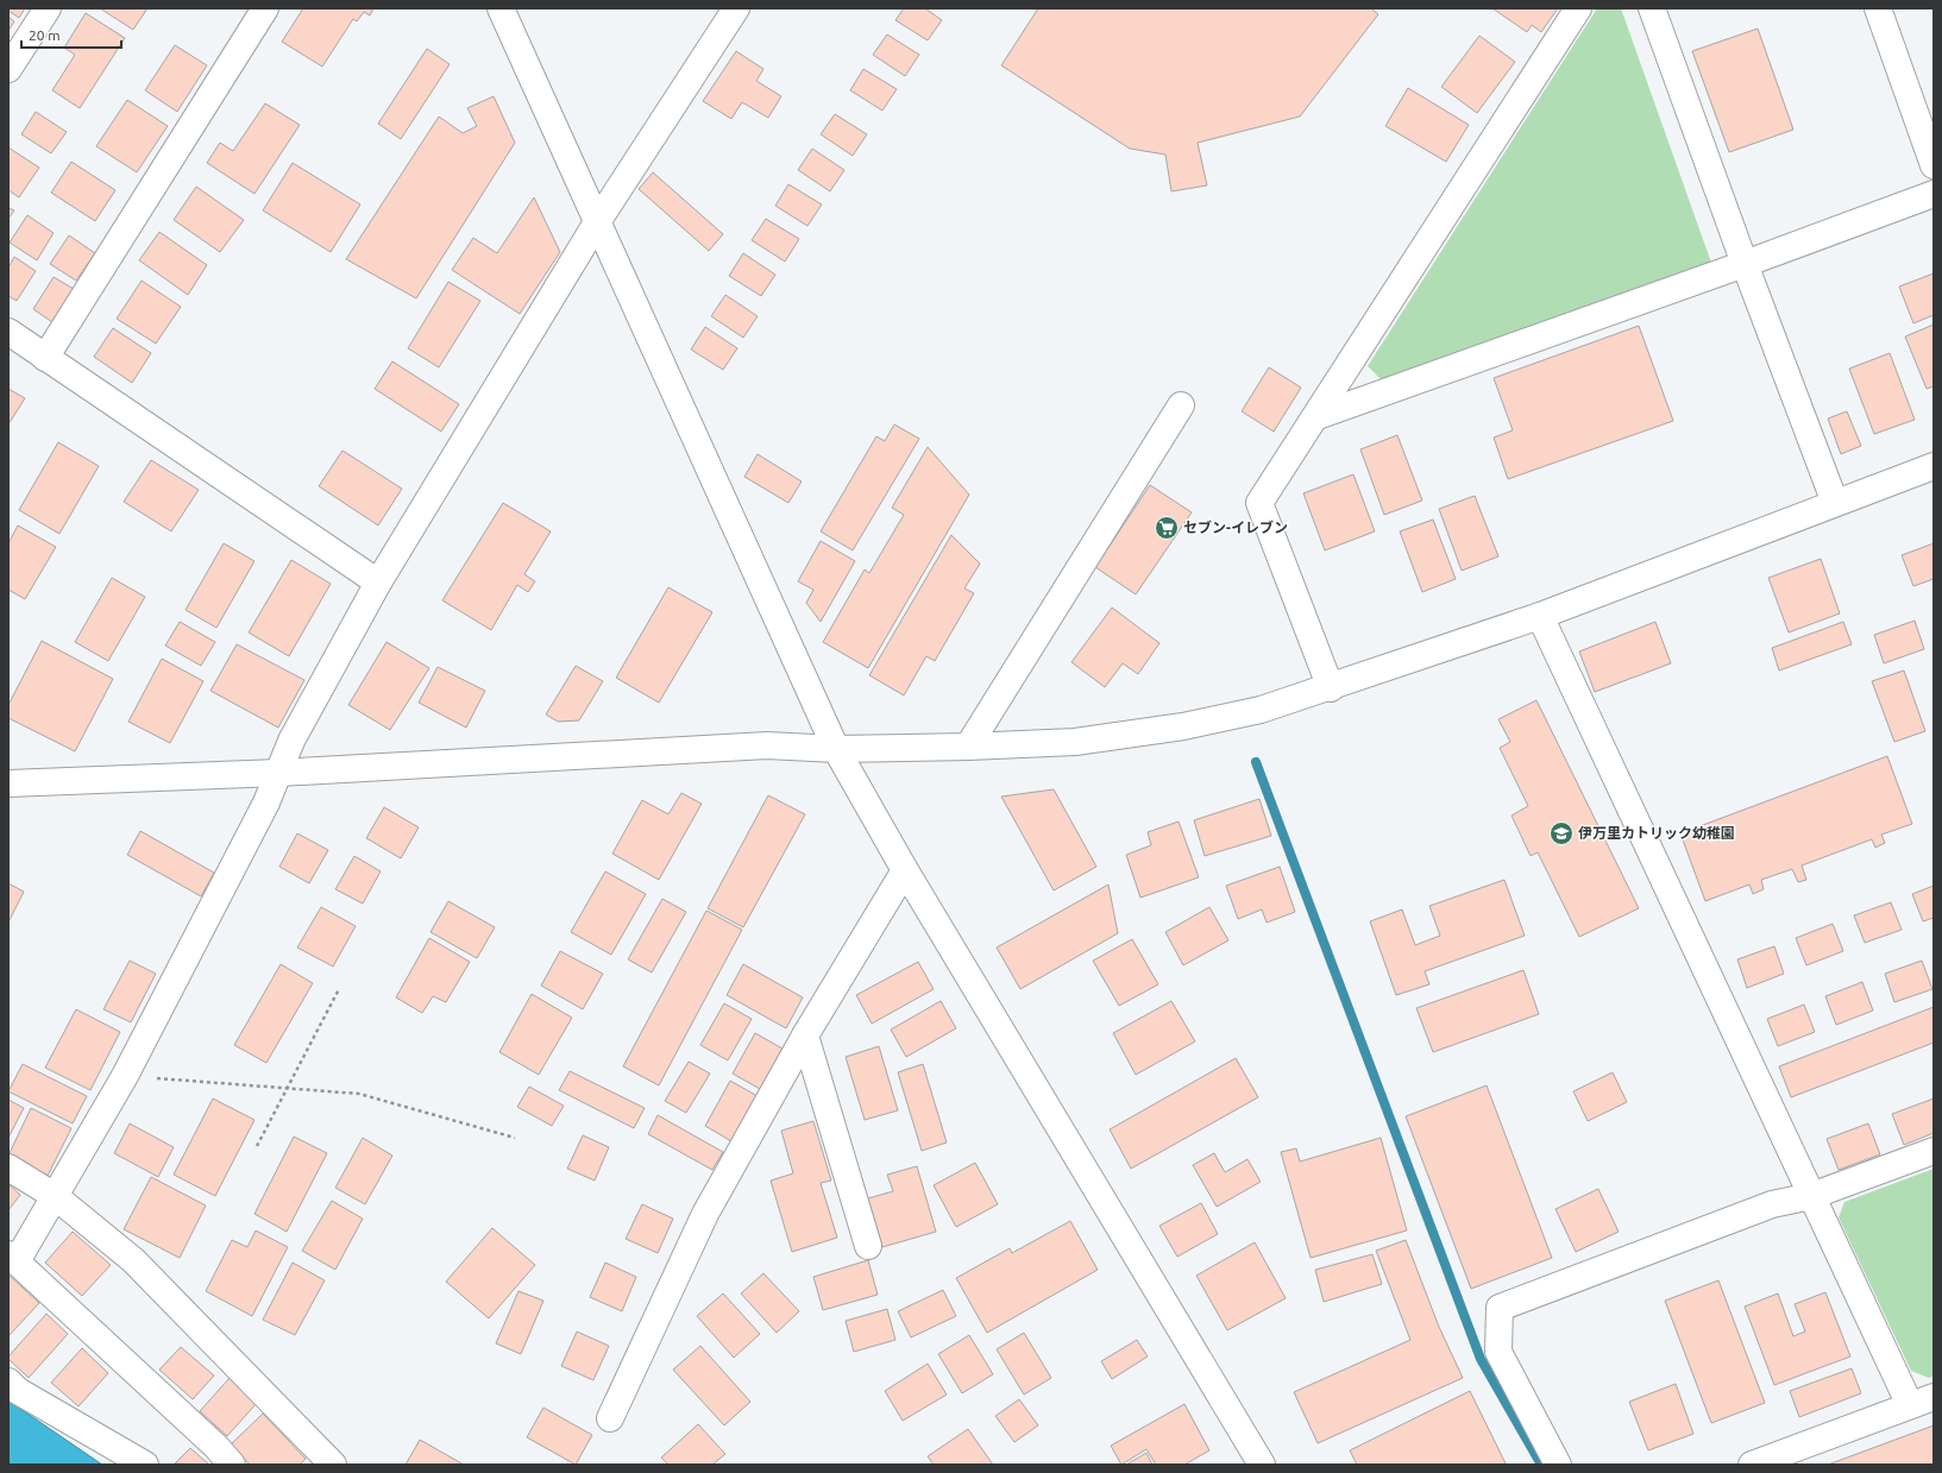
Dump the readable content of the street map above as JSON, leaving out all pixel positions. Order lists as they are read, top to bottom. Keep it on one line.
{"places":{"supermarket":["セブン-イレブン"],"school or university":["伊万里カトリック幼稚園"]},"scale_bar":"20 m"}
